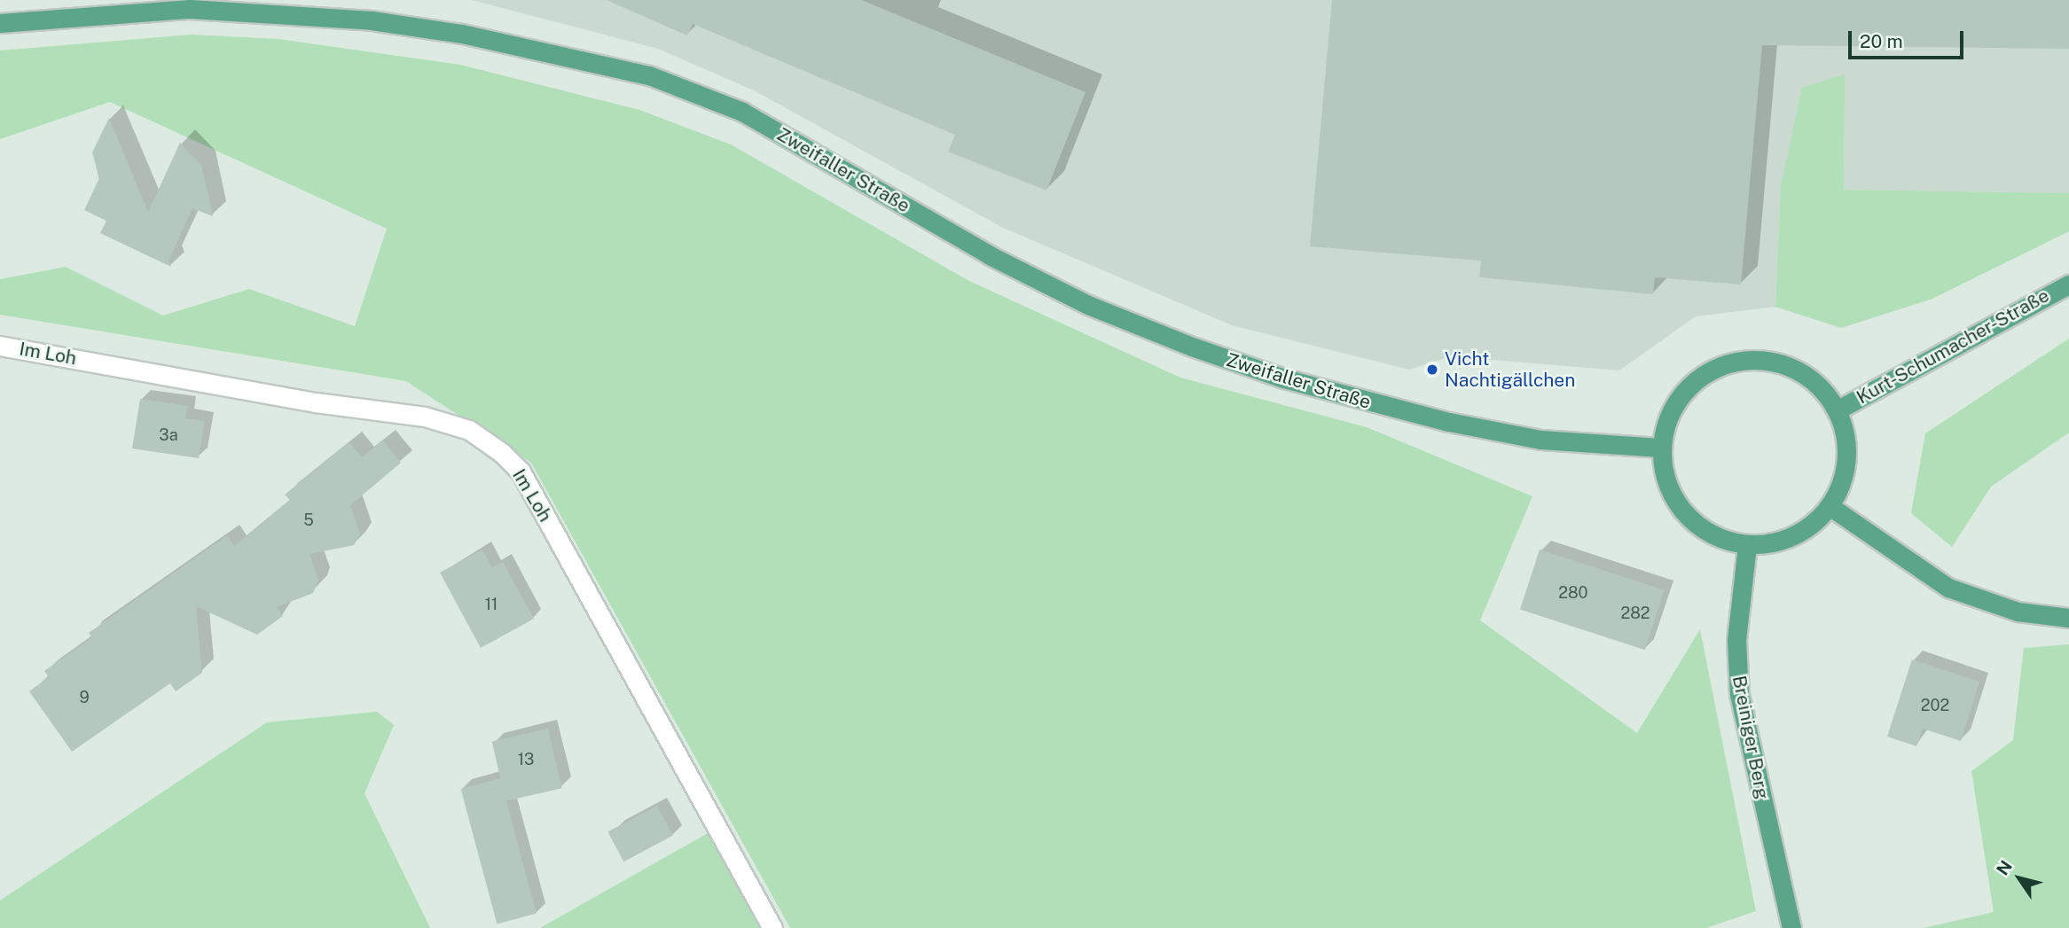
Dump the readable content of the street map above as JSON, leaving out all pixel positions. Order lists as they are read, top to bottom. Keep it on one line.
{"streets":{"main road":["Zweifaller Straße","Kurt-Schumacher-Straße","Breiniger Berg"],"street":["Im Loh"]},"crossings":[["Zweifaller Straße","Kurt-Schumacher-Straße"],["Zweifaller Straße","Breiniger Berg"],["Kurt-Schumacher-Straße","Breiniger Berg"]],"places":["Vicht Nachtigällchen"],"house_numbers":["3a","5","280","11","282","9","202","13"],"scale_bar":"20 m","north":"top left"}
